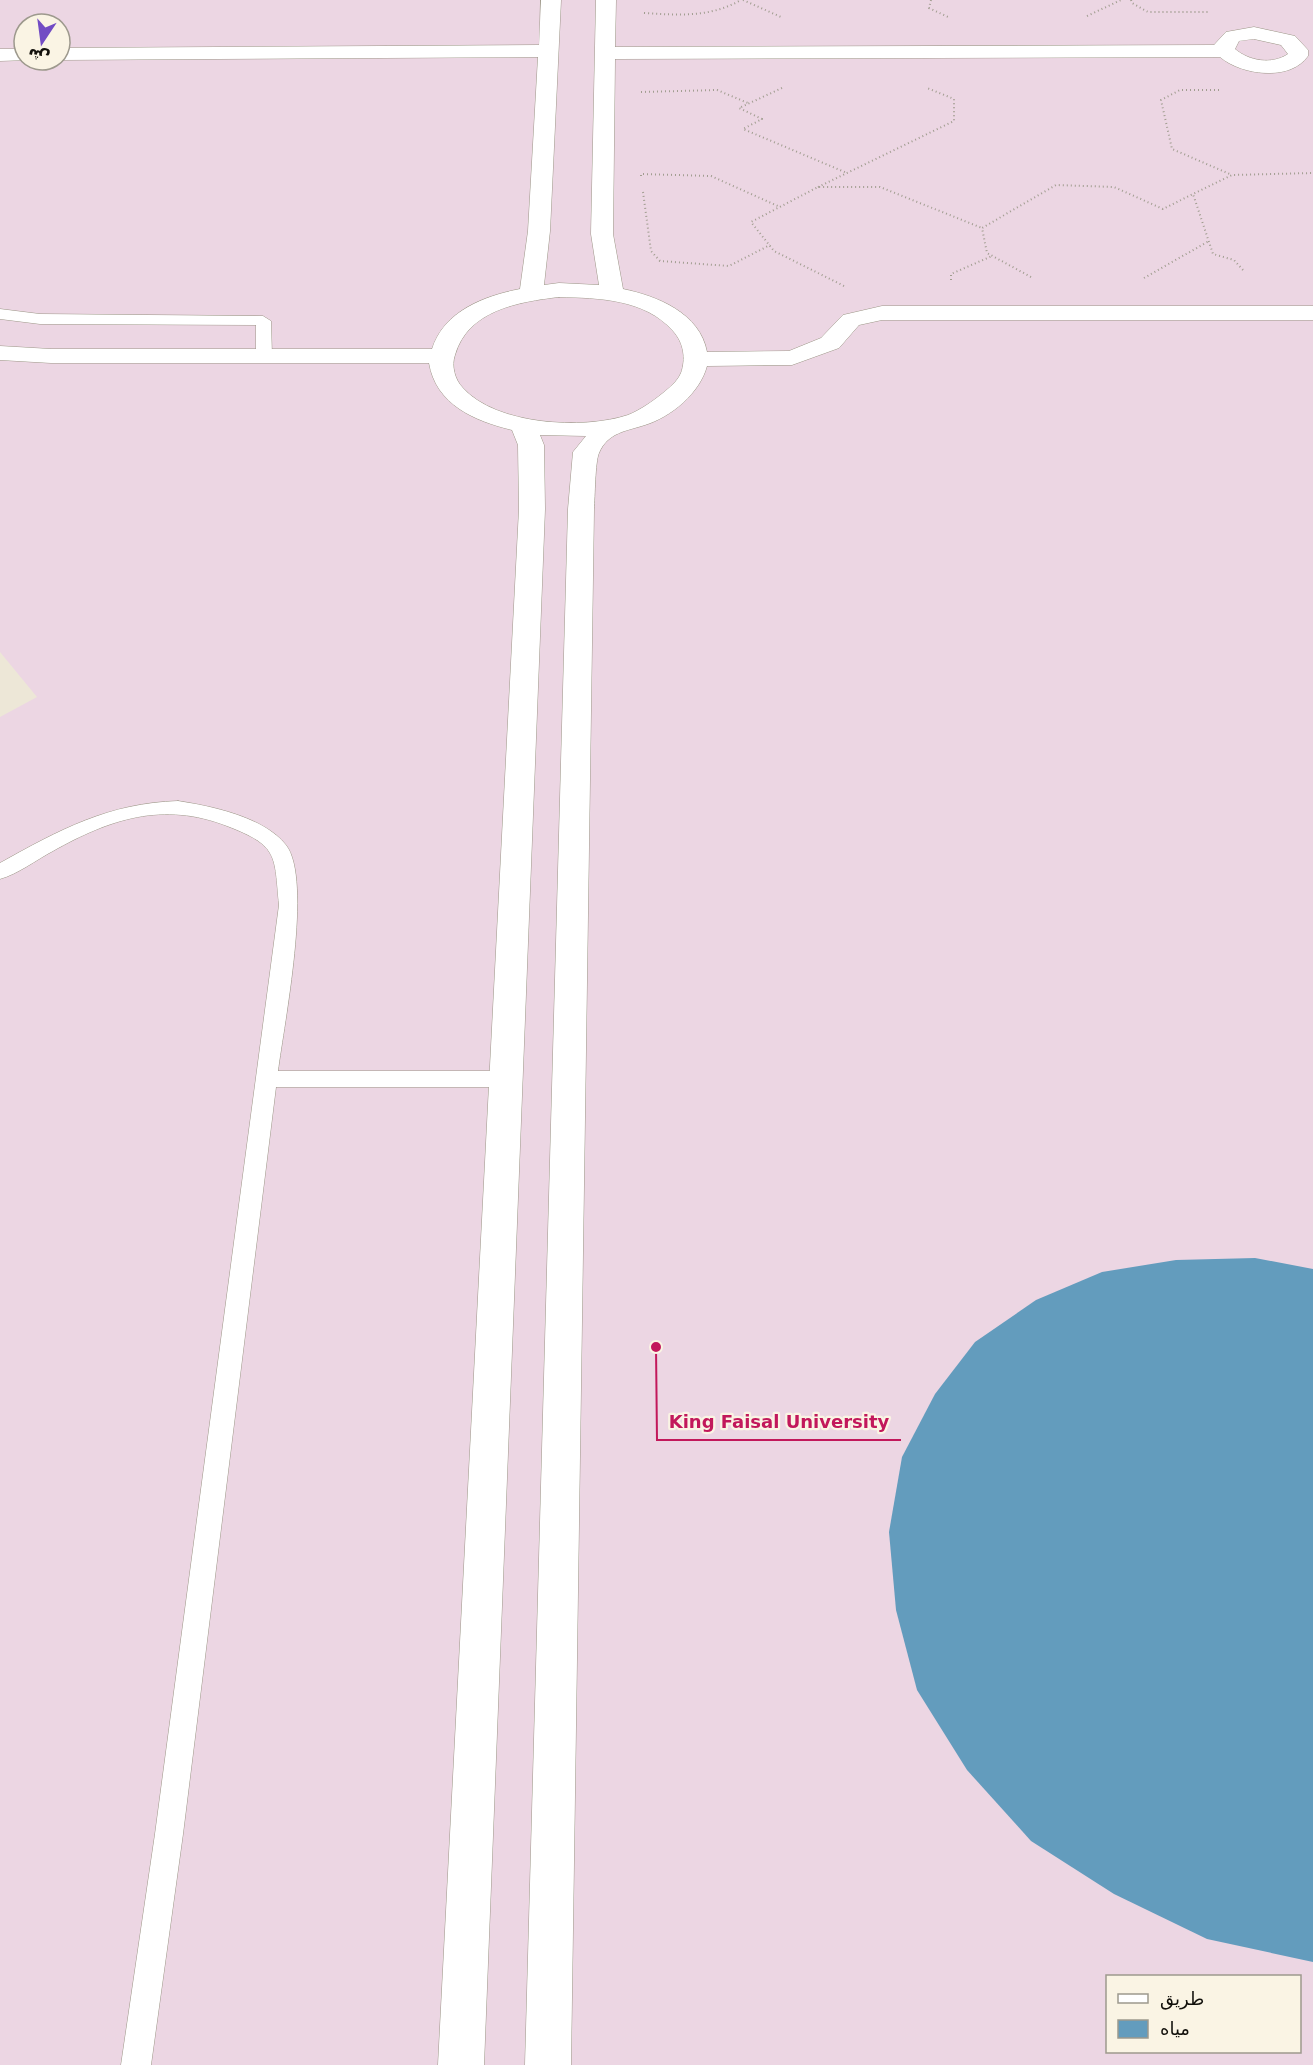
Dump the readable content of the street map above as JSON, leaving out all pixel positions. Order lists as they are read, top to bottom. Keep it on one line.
{"places":["King Faisal University"],"legend":["طريق","مياه"],"north":"bottom"}
